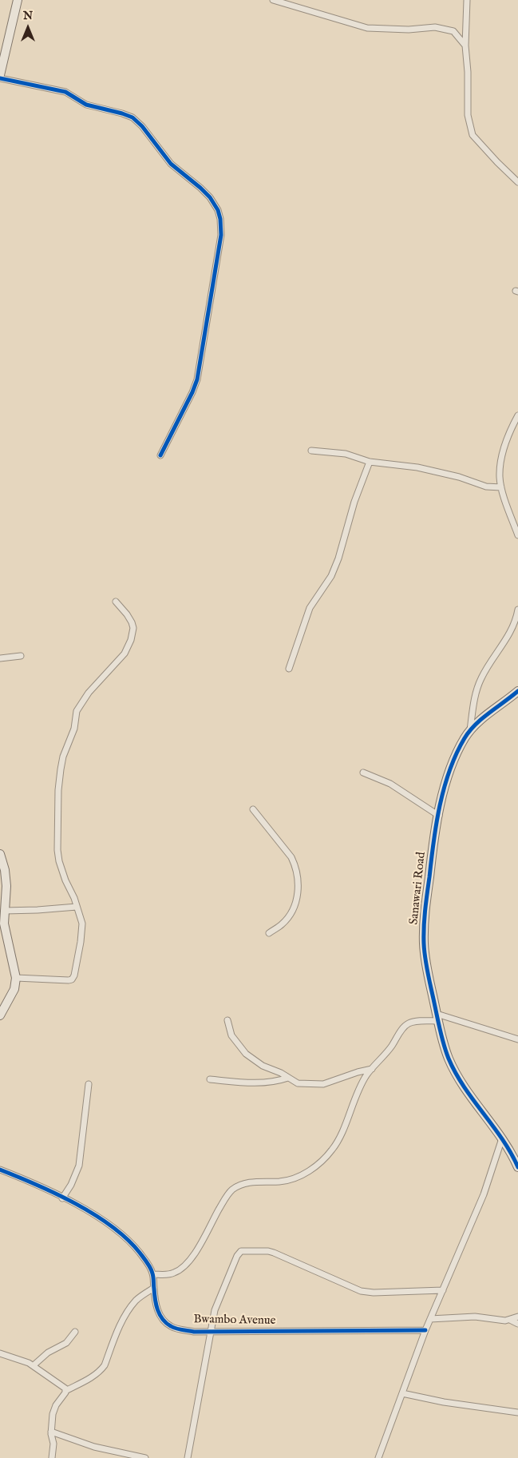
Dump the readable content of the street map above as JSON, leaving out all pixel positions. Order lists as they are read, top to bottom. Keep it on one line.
{"streets":{"street":["Sanawari Road","Bwambo Avenue"]},"north":"top"}
